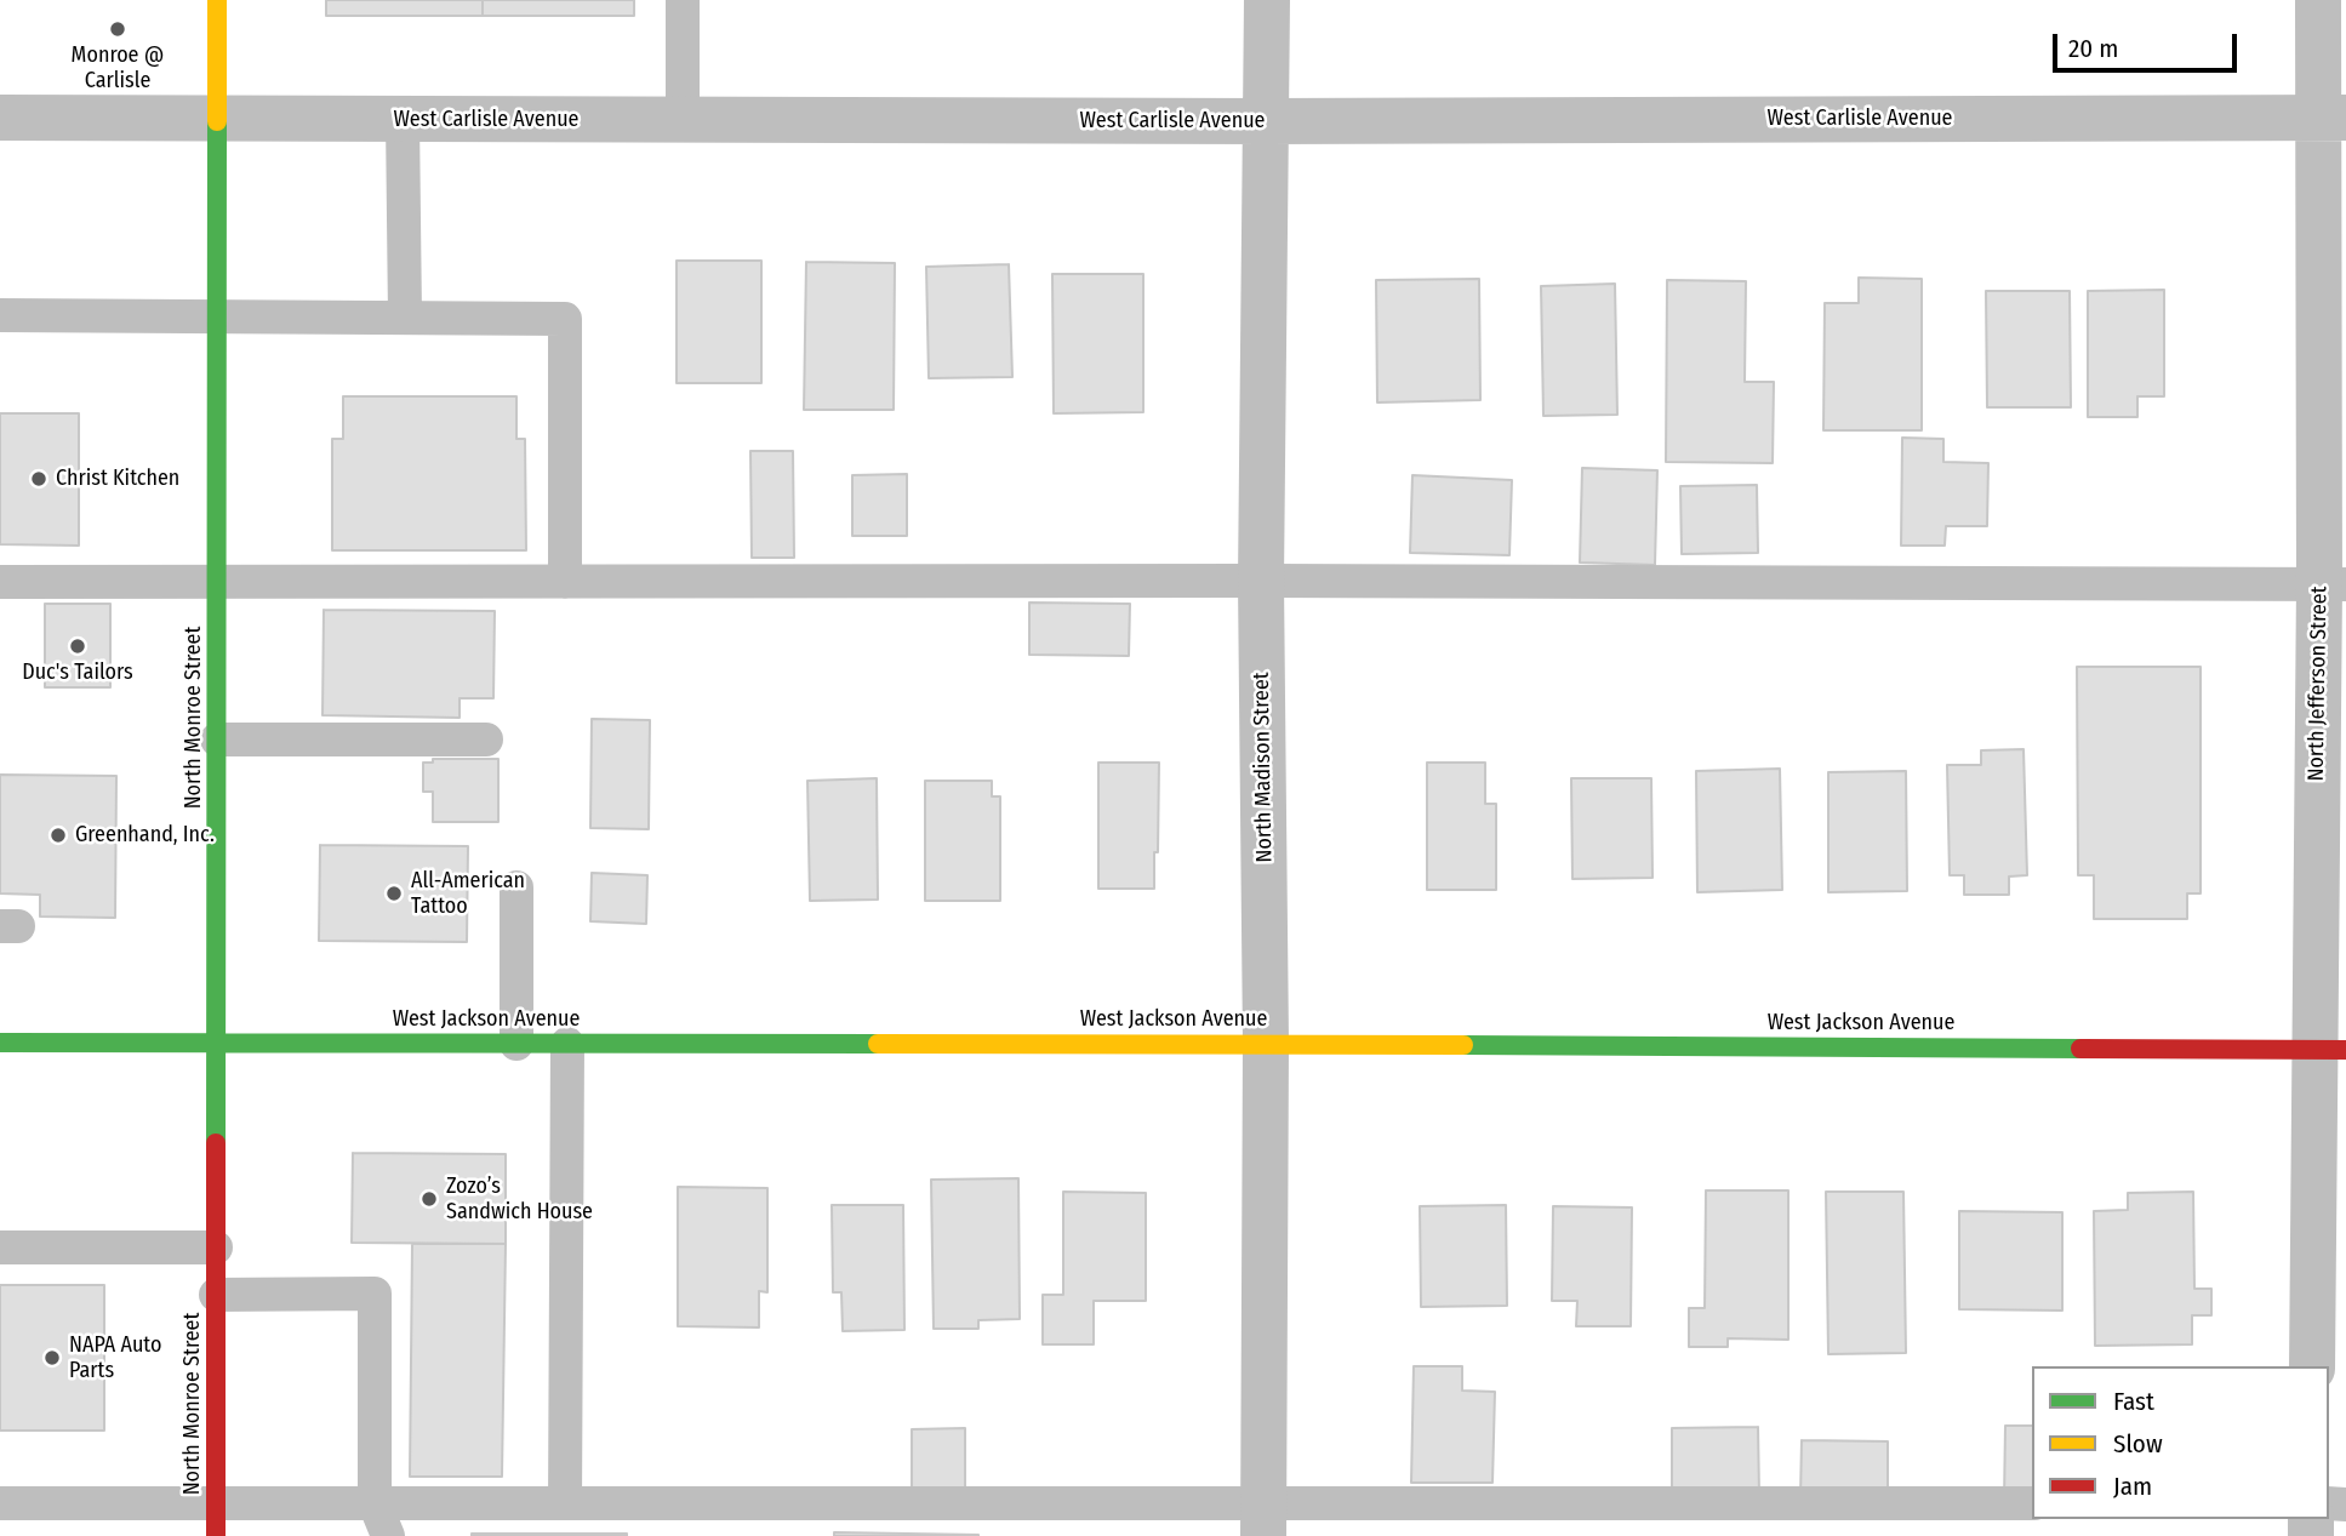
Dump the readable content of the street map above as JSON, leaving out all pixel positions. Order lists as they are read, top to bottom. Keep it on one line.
{"streets":{"street":["West Carlisle Avenue","North Jefferson Street","North Monroe Street","North Madison Street","West Jackson Avenue"]},"crossings":[["West Carlisle Avenue","North Jefferson Street"],["West Carlisle Avenue","North Monroe Street"],["West Carlisle Avenue","North Madison Street"],["North Jefferson Street","West Jackson Avenue"],["North Monroe Street","West Jackson Avenue"],["North Madison Street","West Jackson Avenue"]],"places":["Monroe @ Carlisle","Christ Kitchen","Duc's Tailors","Greenhand, Inc.","All-American Tattoo","Zozo’s Sandwich House","NAPA Auto Parts"],"legend":["Fast","Slow","Jam"],"scale_bar":"20 m"}
